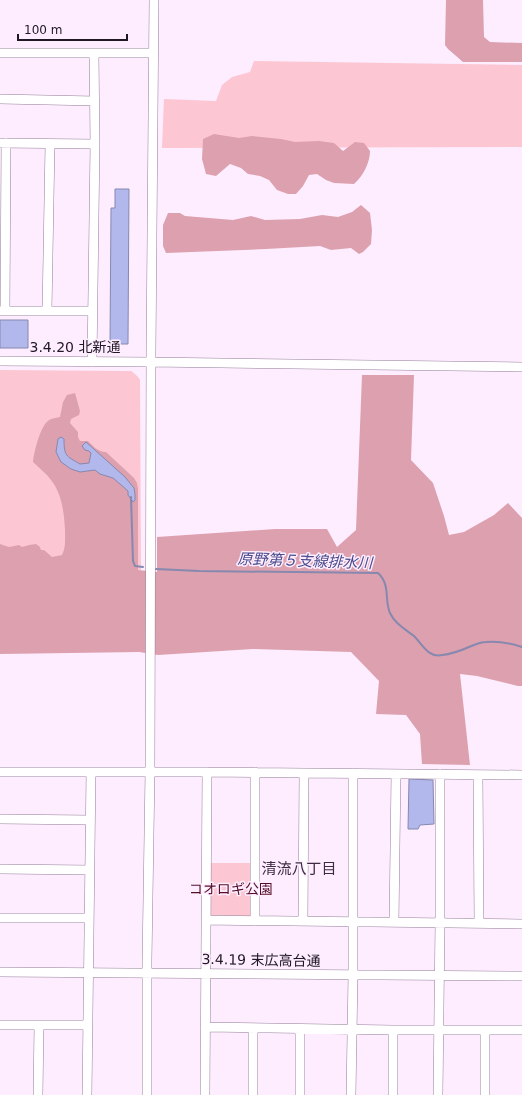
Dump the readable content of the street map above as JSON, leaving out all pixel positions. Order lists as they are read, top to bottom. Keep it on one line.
{"streets":{"street":["3.4.20 北新通","3.4.19 末広高台通"]},"districts":["清流八丁目"],"water":["原野第５支線排水川"],"parks":["コオロギ公園"],"scale_bar":"100 m"}
